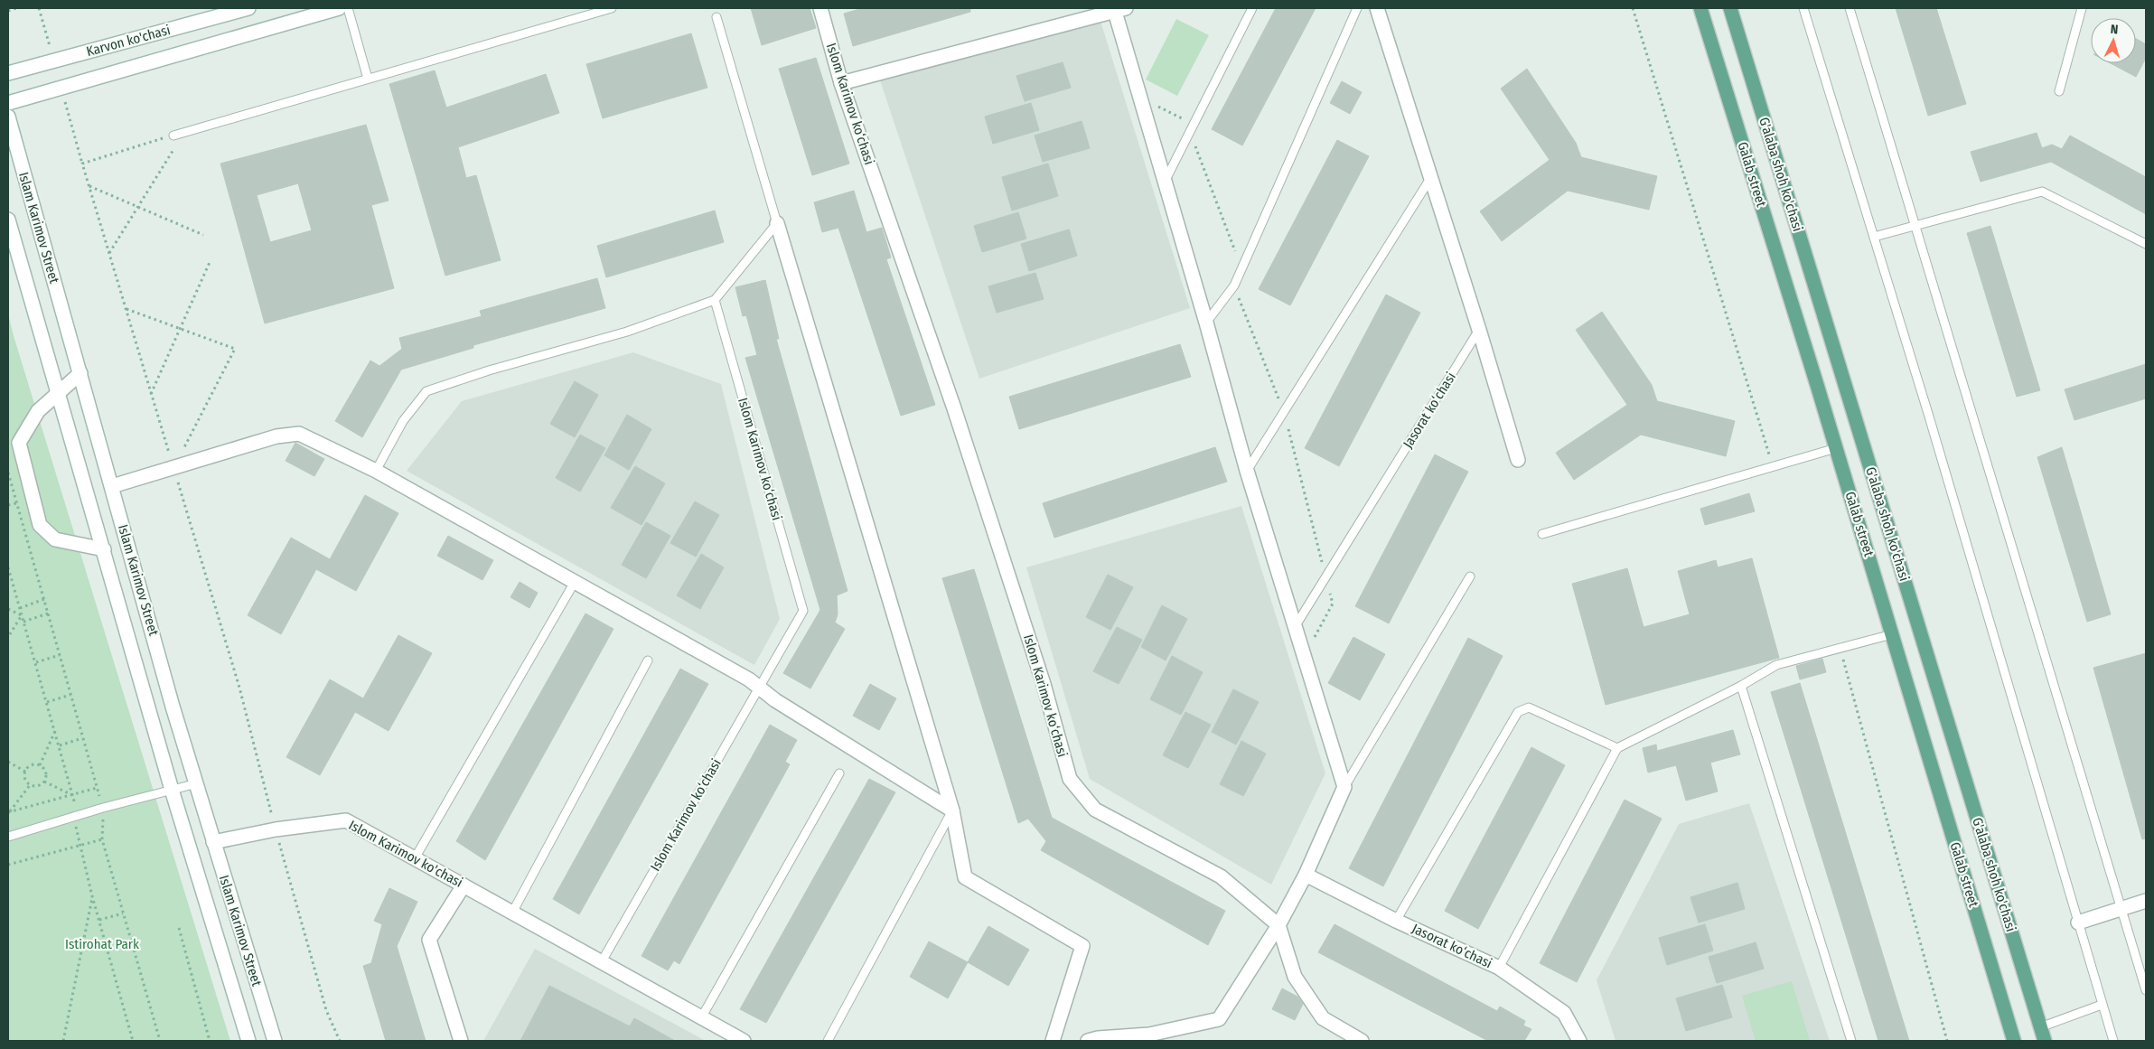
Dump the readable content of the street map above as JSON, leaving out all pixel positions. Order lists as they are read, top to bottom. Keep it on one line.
{"streets":{"main road":["Galab street","G'alaba shoh ko'chasi"],"street":["Karvon ko'chasi","Islom Karimov ko‘chasi","Islam Karimov Street","Jasorat ko‘chasi","Islom Karimov ko'chasi"]},"crossings":[["Islom Karimov ko‘chasi","Islom Karimov ko'chasi"],["Islam Karimov Street","Islom Karimov ko'chasi"]],"parks":["Istirohat Park"],"north":"top"}
